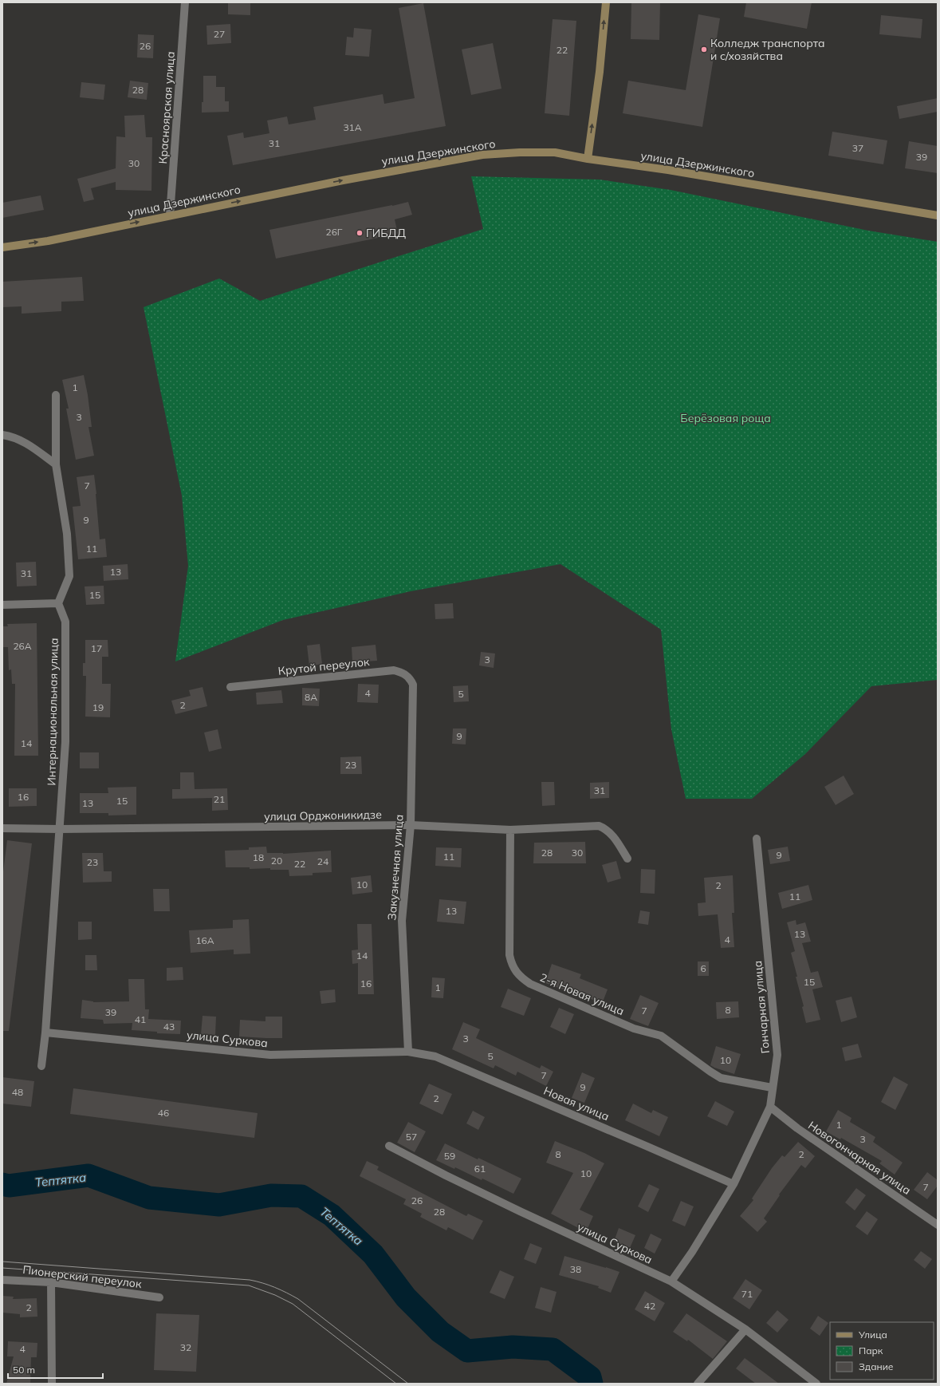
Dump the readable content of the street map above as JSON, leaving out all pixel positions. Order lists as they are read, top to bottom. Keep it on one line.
{"streets":{"main road":["улица Дзержинского"],"street":["Красноярская улица","Крутой переулок","Интернациональная улица","улица Орджоникидзе","Закузнечная улица","2-я Новая улица","Гончарная улица","улица Суркова","Новая улица","Новогончарная улица","Пионерский переулок"]},"crossings":[["Красноярская улица","улица Дзержинского"],["Крутой переулок","Закузнечная улица"],["Интернациональная улица","улица Орджоникидзе"],["Интернациональная улица","улица Суркова"],["улица Орджоникидзе","Закузнечная улица"],["улица Орджоникидзе","2-я Новая улица"],["Закузнечная улица","улица Суркова"],["Закузнечная улица","Новая улица"],["2-я Новая улица","Гончарная улица"],["Гончарная улица","улица Суркова"],["Гончарная улица","Новая улица"],["Гончарная улица","Новогончарная улица"],["улица Суркова","Новая улица"]],"one_way":["улица Дзержинского"],"water":["Тептятка"],"parks":["Берёзовая роща"],"places":["Колледж транспорта и с/хозяйства","ГИБДД"],"house_numbers":["27","26","22","28","31А","31","37","39","30","26Г","1","3","7","9","11","13","31","15","26А","17","3","4","5","8А","2","19","9","14","23","31","16","21","15","13","28","30","9","11","18","20","24","23","22","10","2","11","13","13","4","16А","14","6","15","16","1","8","7","39","41","43","3","5","10","7","9","48","2","46","1","57","3","8","2","59","61","10","7","26","28","38","71","42","2","32","4"],"legend":["Улица","Парк","Здание"],"scale_bar":"50 m"}
